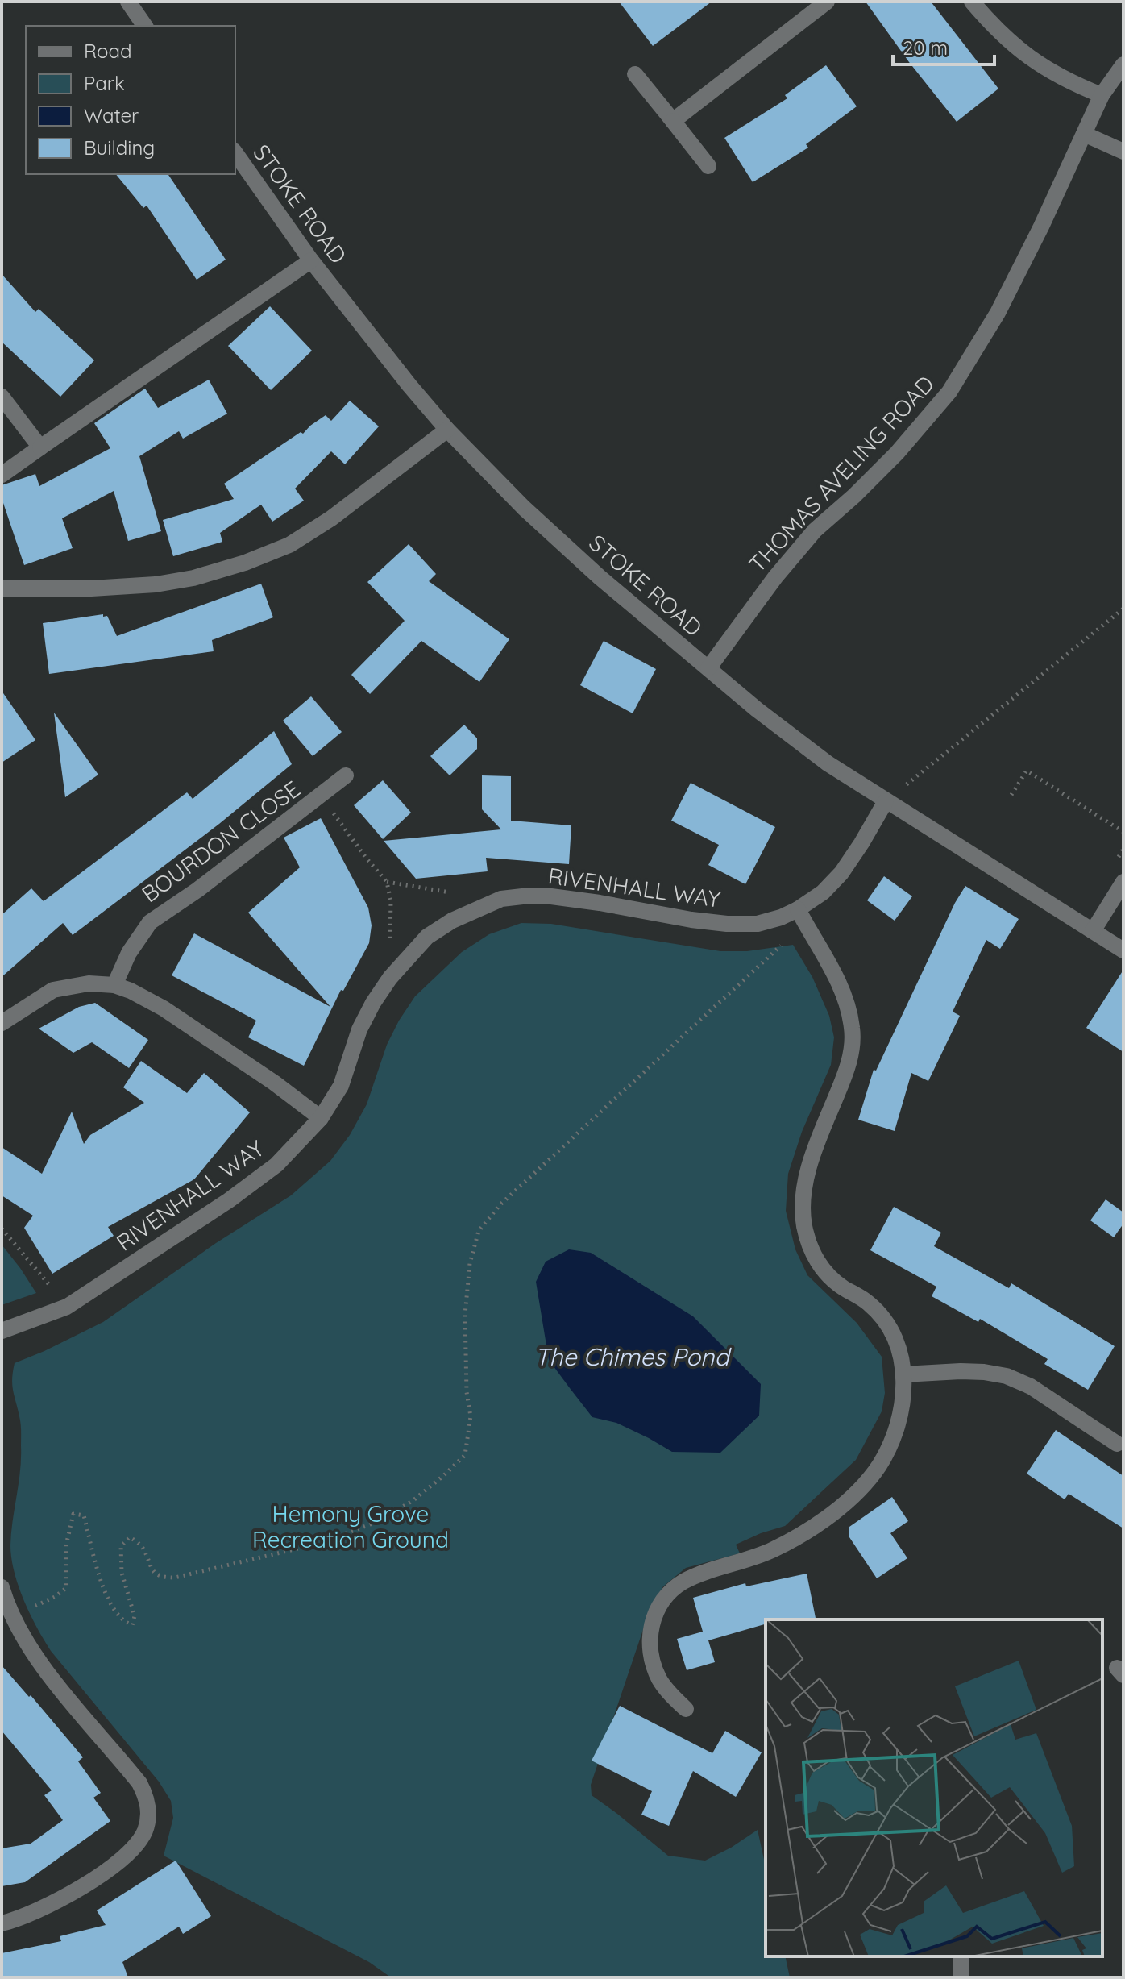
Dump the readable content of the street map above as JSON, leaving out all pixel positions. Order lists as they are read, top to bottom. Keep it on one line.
{"streets":{"street":["STOKE ROAD","THOMAS AVELING ROAD","BOURDON CLOSE","RIVENHALL WAY"]},"crossings":[["STOKE ROAD","THOMAS AVELING ROAD"],["STOKE ROAD","RIVENHALL WAY"]],"water":["The Chimes Pond"],"parks":["Hemony Grove Recreation Ground"],"legend":["Road","Park","Water","Building"],"scale_bar":"20 m"}
